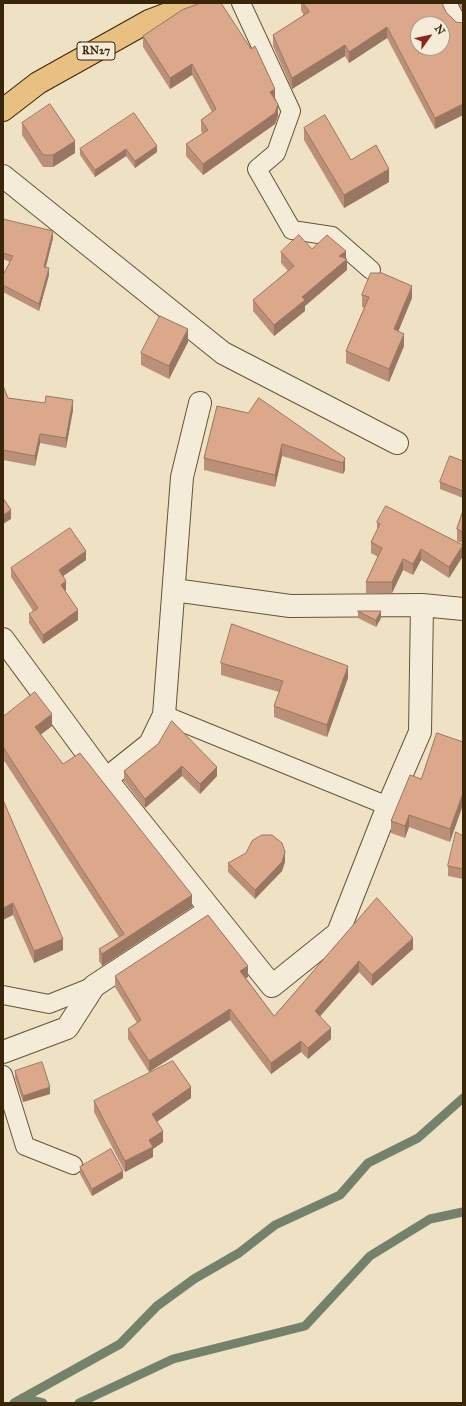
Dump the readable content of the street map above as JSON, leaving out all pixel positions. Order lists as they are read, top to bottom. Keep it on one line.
{"streets":{"main road":["RN27"]},"north":"top right"}
